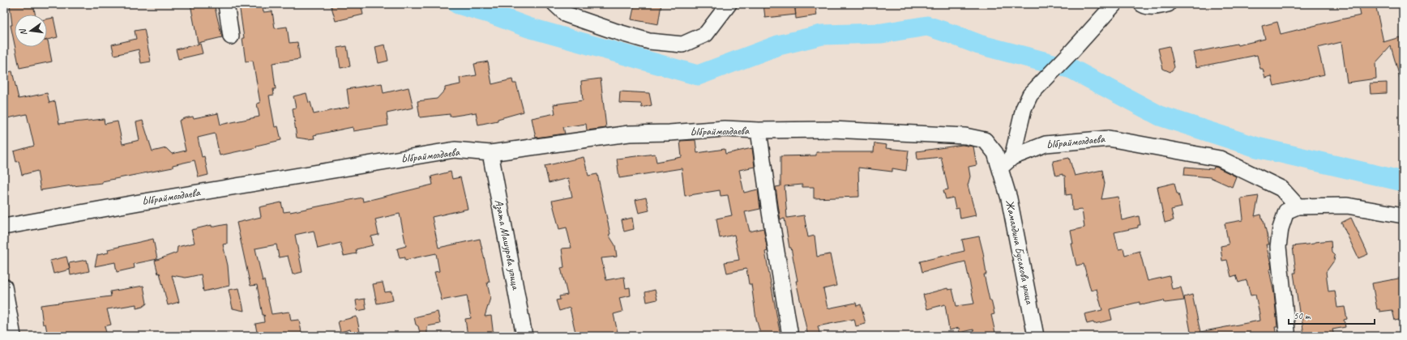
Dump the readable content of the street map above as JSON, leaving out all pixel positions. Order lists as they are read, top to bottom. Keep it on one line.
{"streets":{"street":["Ыбраймолдаева","Азата Машурова улица","Жамалдина Бусакова улица"]},"crossings":[["Ыбраймолдаева","Азата Машурова улица"],["Ыбраймолдаева","Жамалдина Бусакова улица"]],"scale_bar":"50 m","north":"left"}
